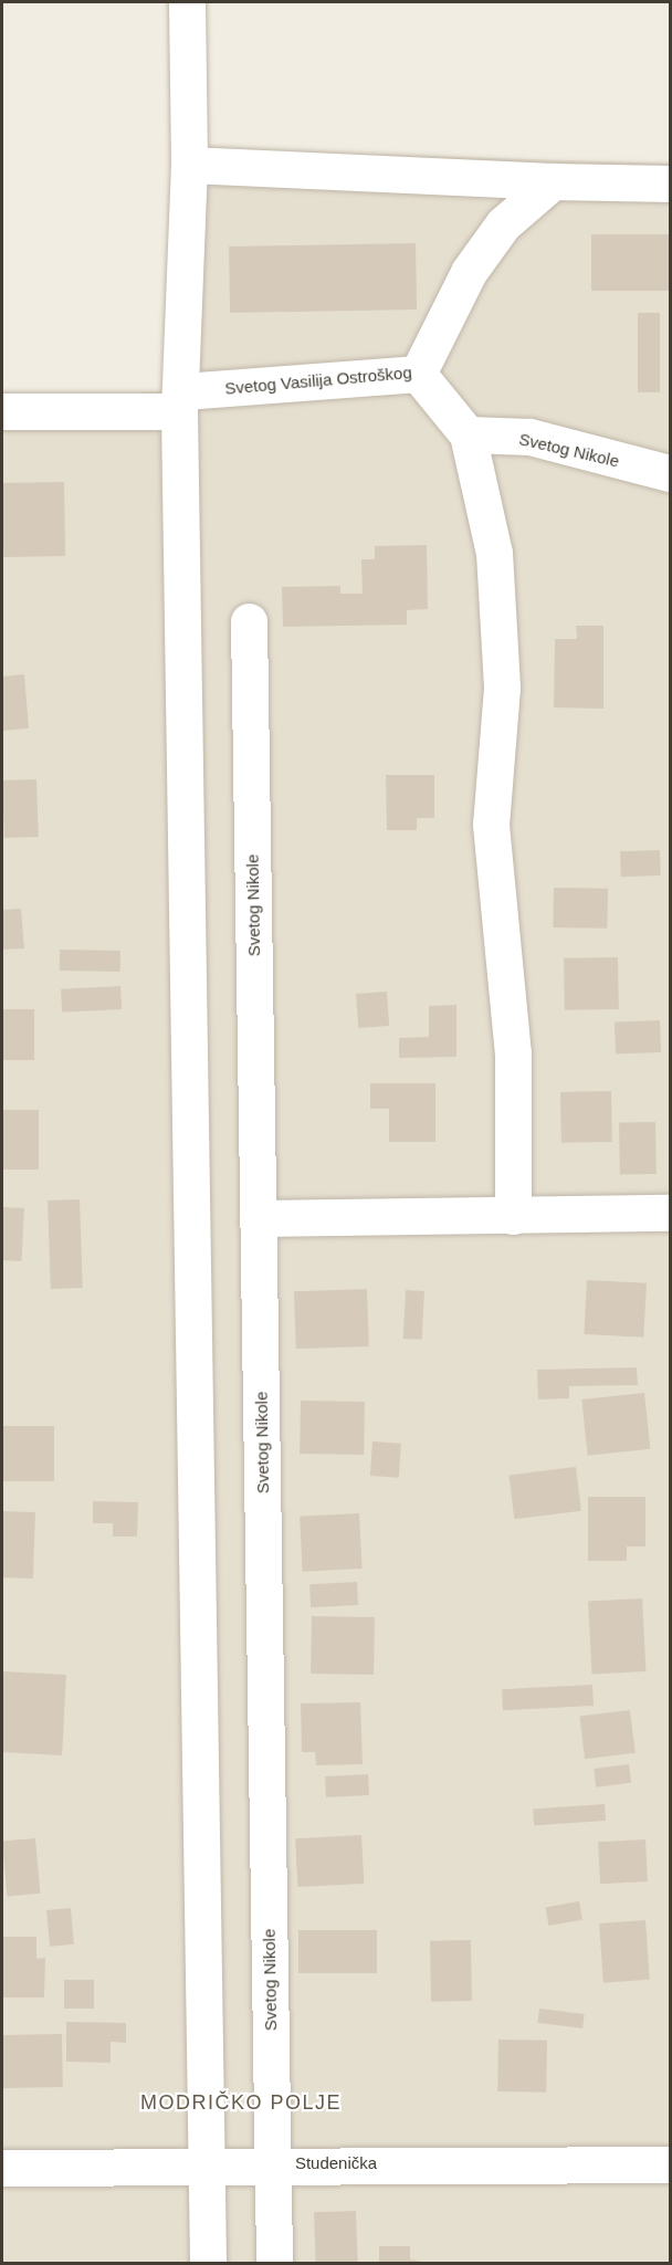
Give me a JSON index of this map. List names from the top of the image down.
{
  "streets": {
    "street": ["Svetog Vasilija Ostroškog", "Svetog Nikole", "Studenička"]
  },
  "crossings": [
    ["Svetog Nikole", "Studenička"]
  ],
  "districts": ["MODRIČKO POLJE"]
}
